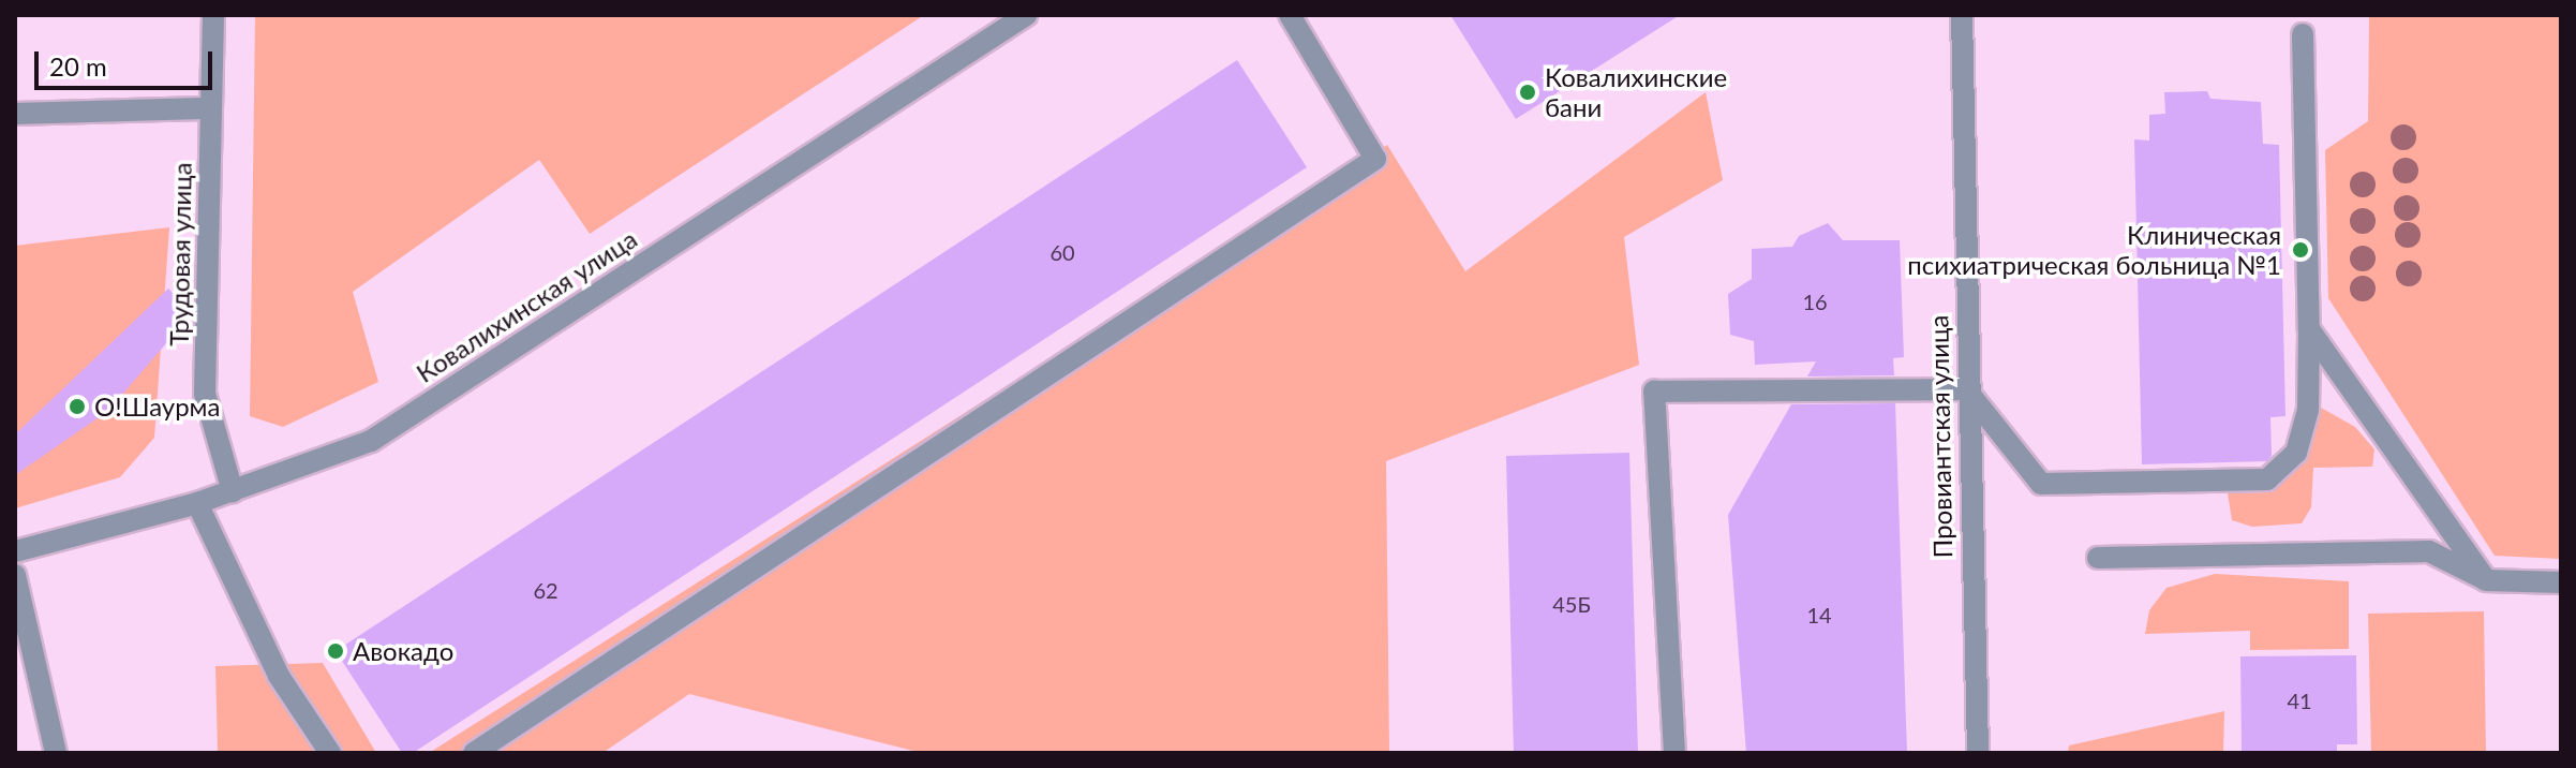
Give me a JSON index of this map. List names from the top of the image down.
{
  "streets": {
    "street": ["Трудовая улица", "Ковалихинская улица", "Провиантская улица"]
  },
  "crossings": [
    ["Трудовая улица", "Ковалихинская улица"]
  ],
  "places": [
    "Ковалихинские бани",
    "Клиническая психиатрическая больница №1",
    "О!Шаурма",
    "Авокадо"
  ],
  "house_numbers": [
    "60",
    "16",
    "62",
    "45Б",
    "14",
    "41"
  ],
  "scale_bar": "20 m"
}
